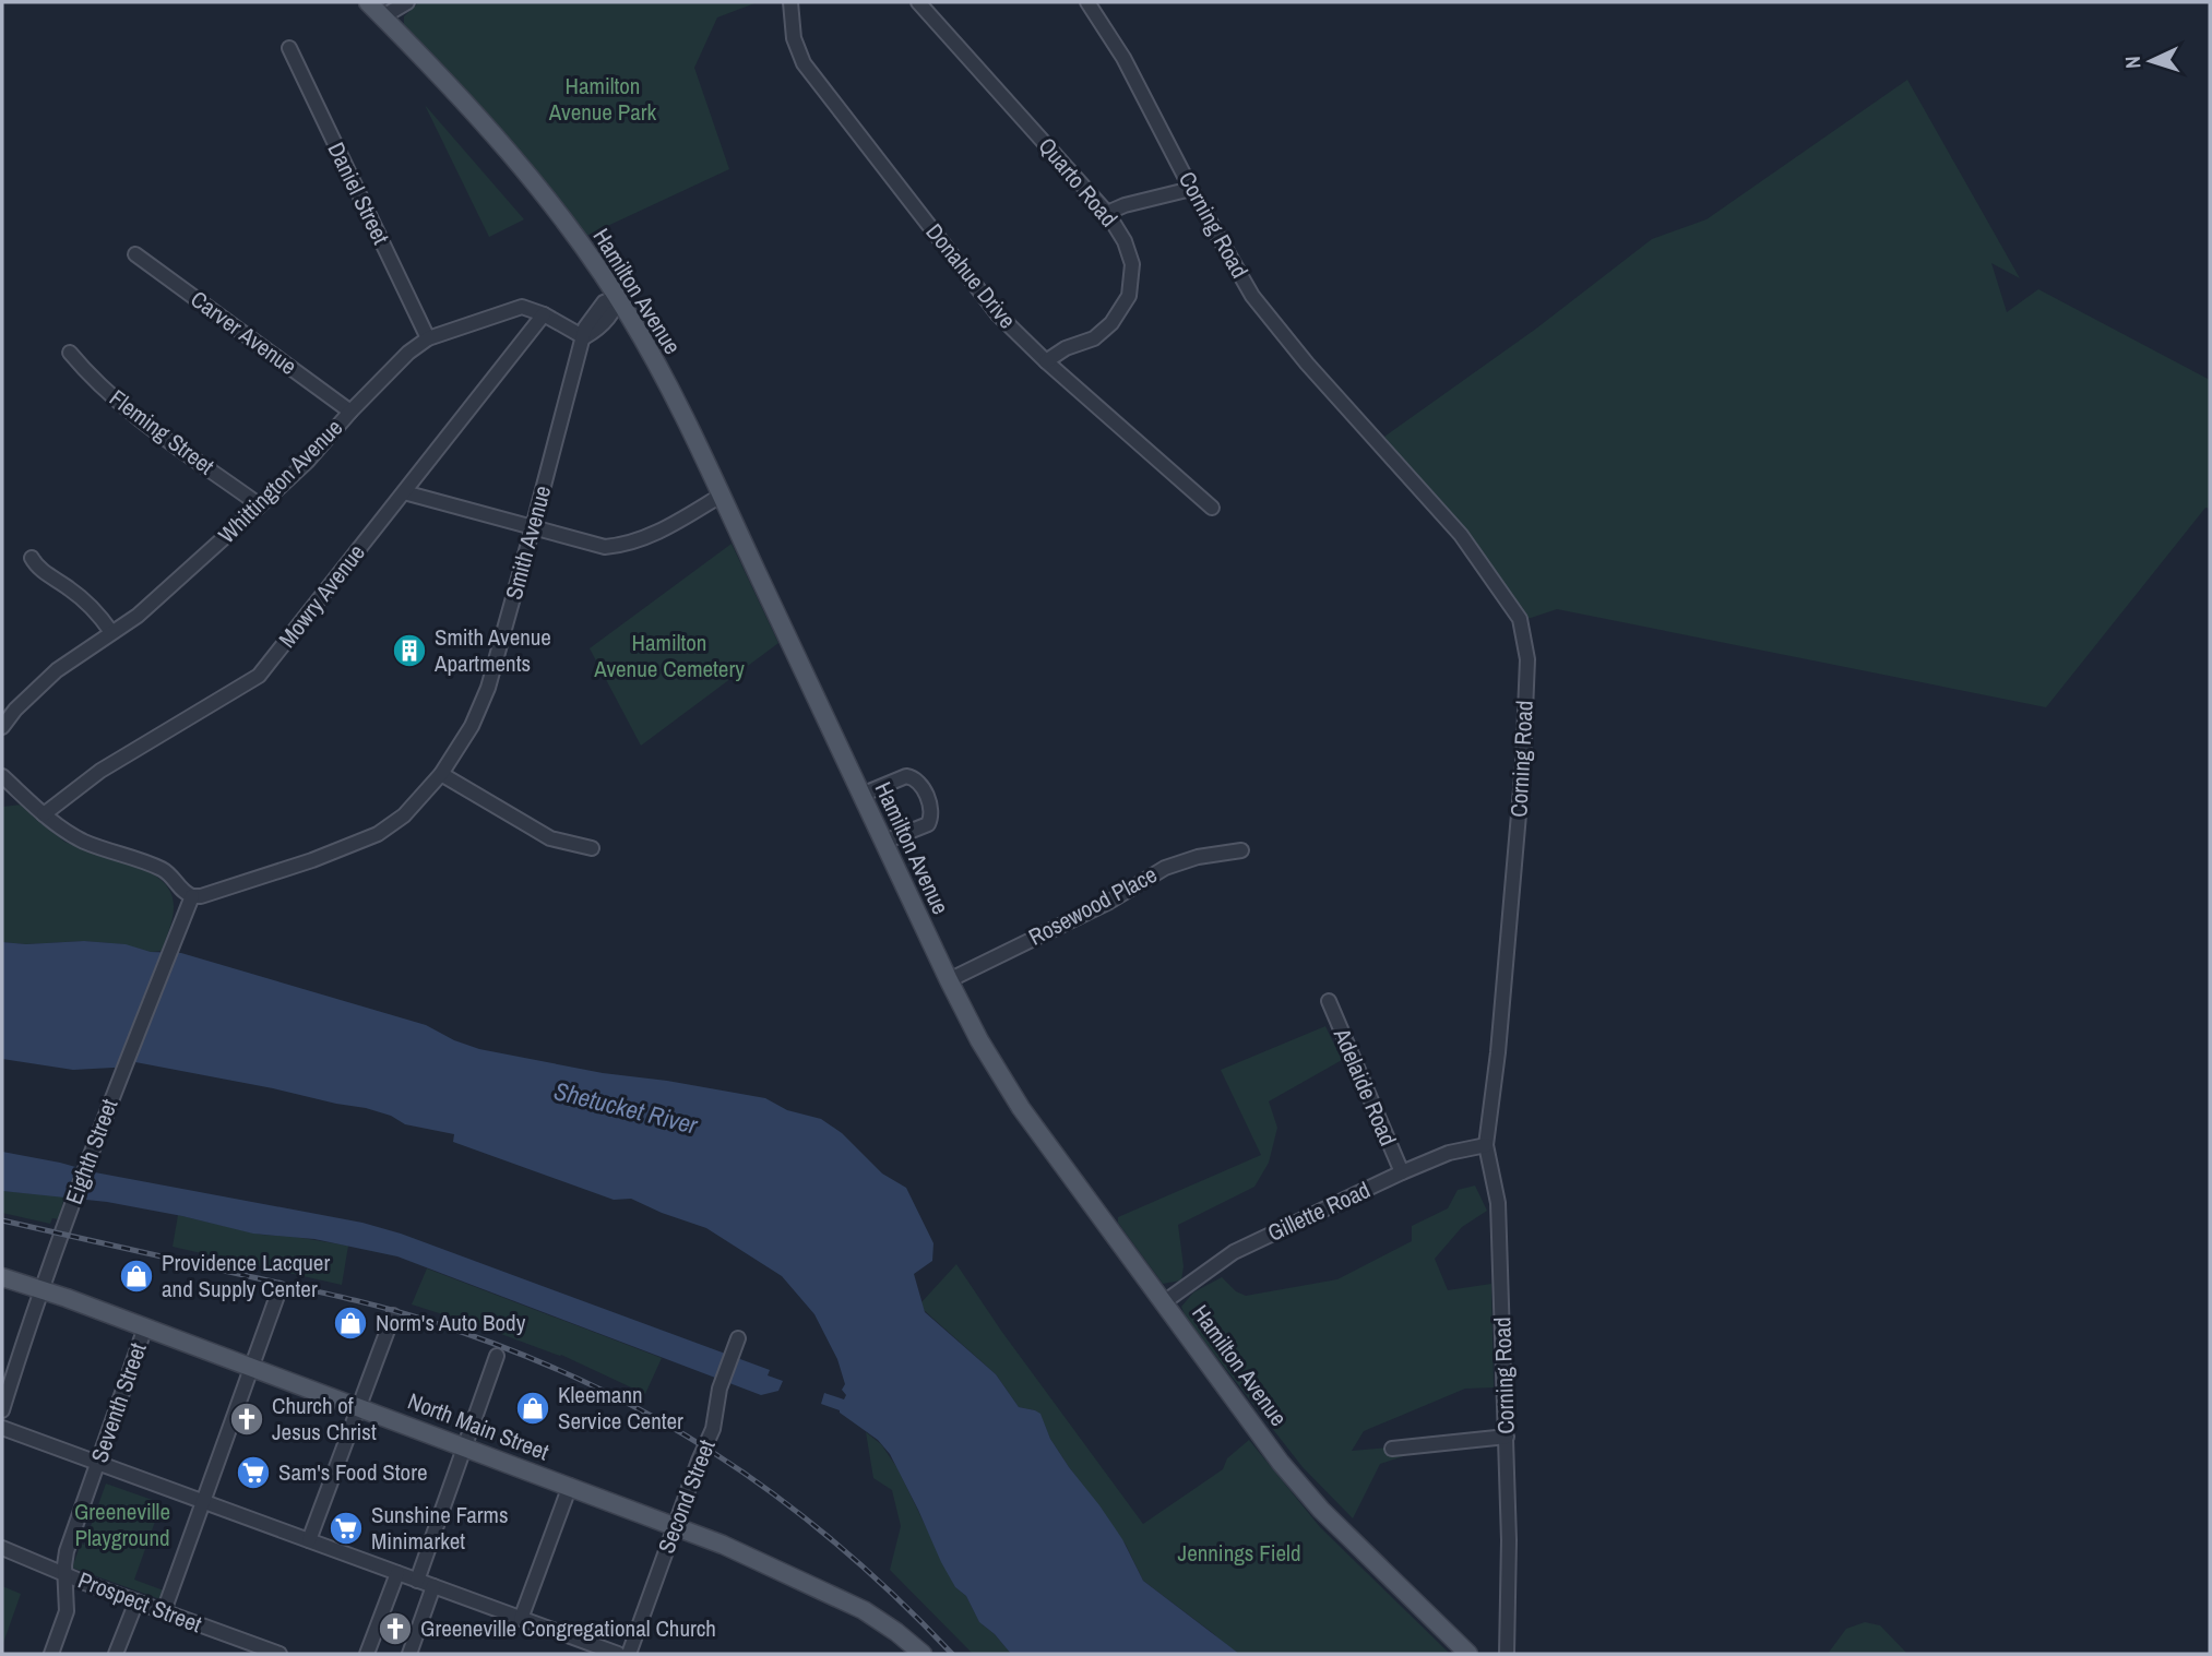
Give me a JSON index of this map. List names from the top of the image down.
{
  "streets": {
    "main road": ["Hamilton Avenue", "North Main Street"],
    "street": [
      "Quarto Road",
      "Daniel Street",
      "Corning Road",
      "Donahue Drive",
      "Carver Avenue",
      "Fleming Street",
      "Whittington Avenue",
      "Smith Avenue",
      "Mowry Avenue",
      "Rosewood Place",
      "Adelaide Road",
      "Eighth Street",
      "Gillette Road",
      "Seventh Street",
      "Second Street",
      "Prospect Street"
    ]
  },
  "crossings": [
    ["Quarto Road", "Donahue Drive"],
    ["Daniel Street", "Whittington Avenue"],
    ["Corning Road", "Gillette Road"],
    ["Hamilton Avenue", "Smith Avenue"],
    ["Hamilton Avenue", "Rosewood Place"],
    ["Hamilton Avenue", "Gillette Road"],
    ["Carver Avenue", "Whittington Avenue"],
    ["Fleming Street", "Whittington Avenue"],
    ["Whittington Avenue", "Smith Avenue"],
    ["Whittington Avenue", "Mowry Avenue"],
    ["Smith Avenue", "Eighth Street"],
    ["Adelaide Road", "Gillette Road"],
    ["Eighth Street", "North Main Street"],
    ["Seventh Street", "North Main Street"],
    ["Seventh Street", "Prospect Street"],
    ["North Main Street", "Second Street"]
  ],
  "water": ["Shetucket River"],
  "parks": [
    "Hamilton Avenue Park",
    "Hamilton Avenue Cemetery",
    "Greeneville Playground",
    "Jennings Field"
  ],
  "places": {
    "building": ["Smith Avenue Apartments"],
    "shop": ["Providence Lacquer and Supply Center", "Norm's Auto Body", "Kleemann Service Center"],
    "church": ["Church of Jesus Christ", "Greeneville Congregational Church"],
    "supermarket": ["Sam's Food Store", "Sunshine Farms Minimarket"]
  },
  "north": "left"
}
